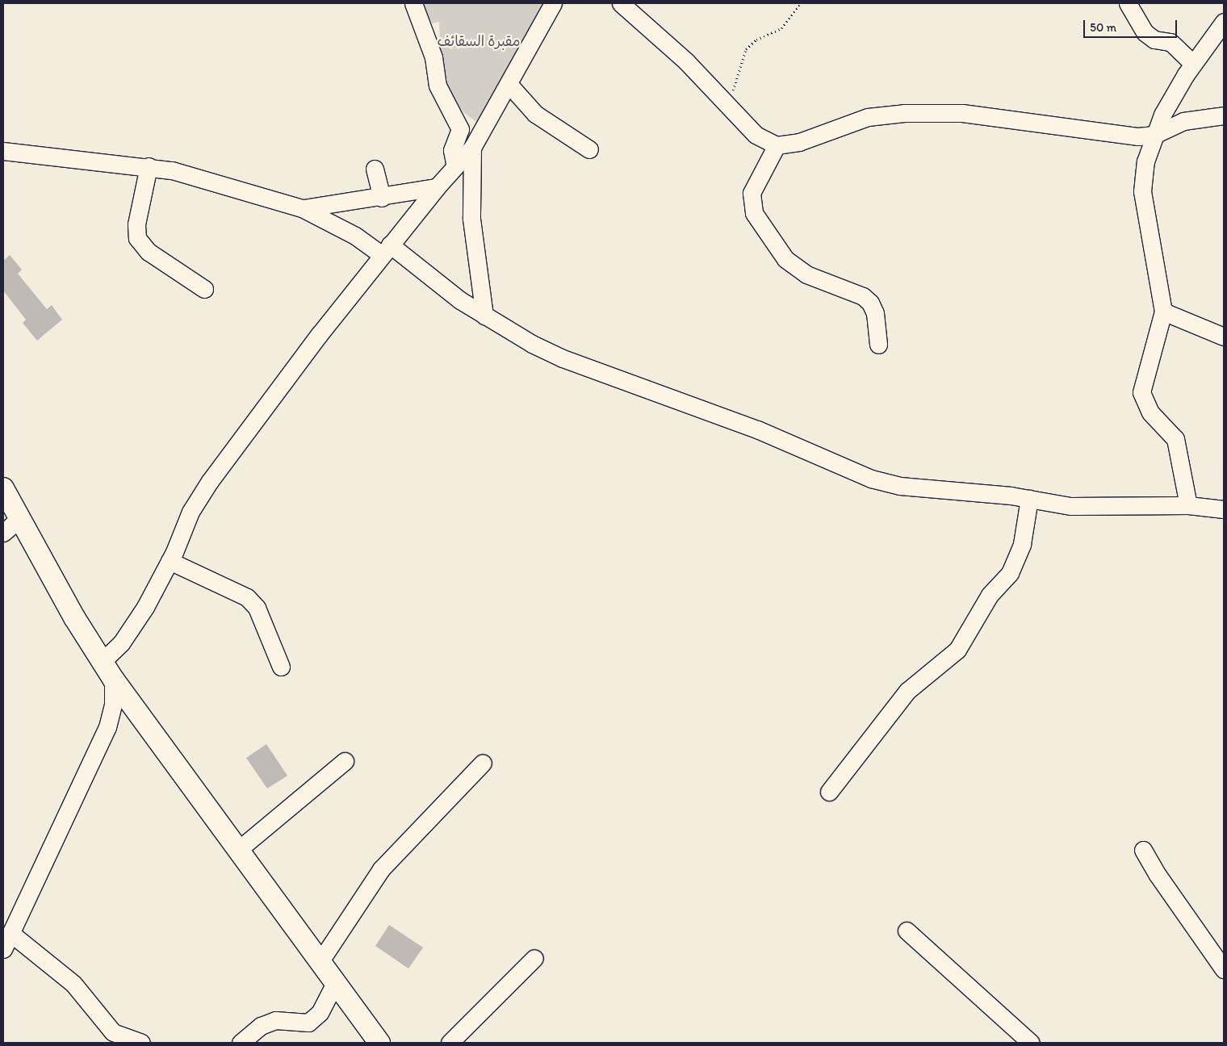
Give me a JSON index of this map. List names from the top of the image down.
{
  "parks": ["مقبرة السقائف"],
  "scale_bar": "50 m"
}
